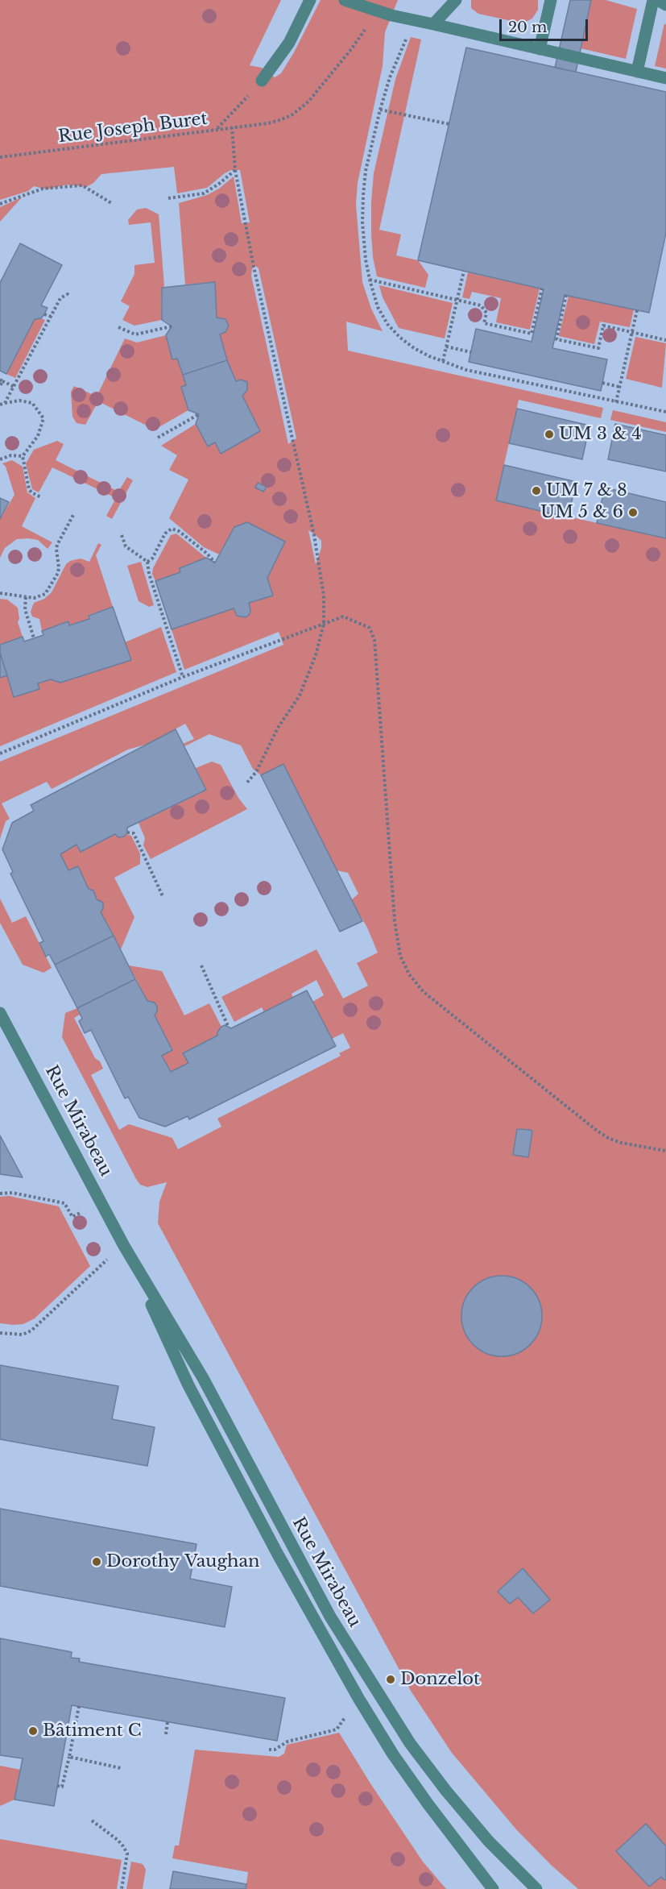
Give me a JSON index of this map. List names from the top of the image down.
{
  "streets": {
    "street": ["Rue Mirabeau"],
    "path": ["Rue Joseph Buret"]
  },
  "places": [
    "UM 3 & 4",
    "UM 7 & 8",
    "UM 5 & 6",
    "Dorothy Vaughan",
    "Donzelot",
    "Bâtiment C"
  ],
  "scale_bar": "20 m"
}
